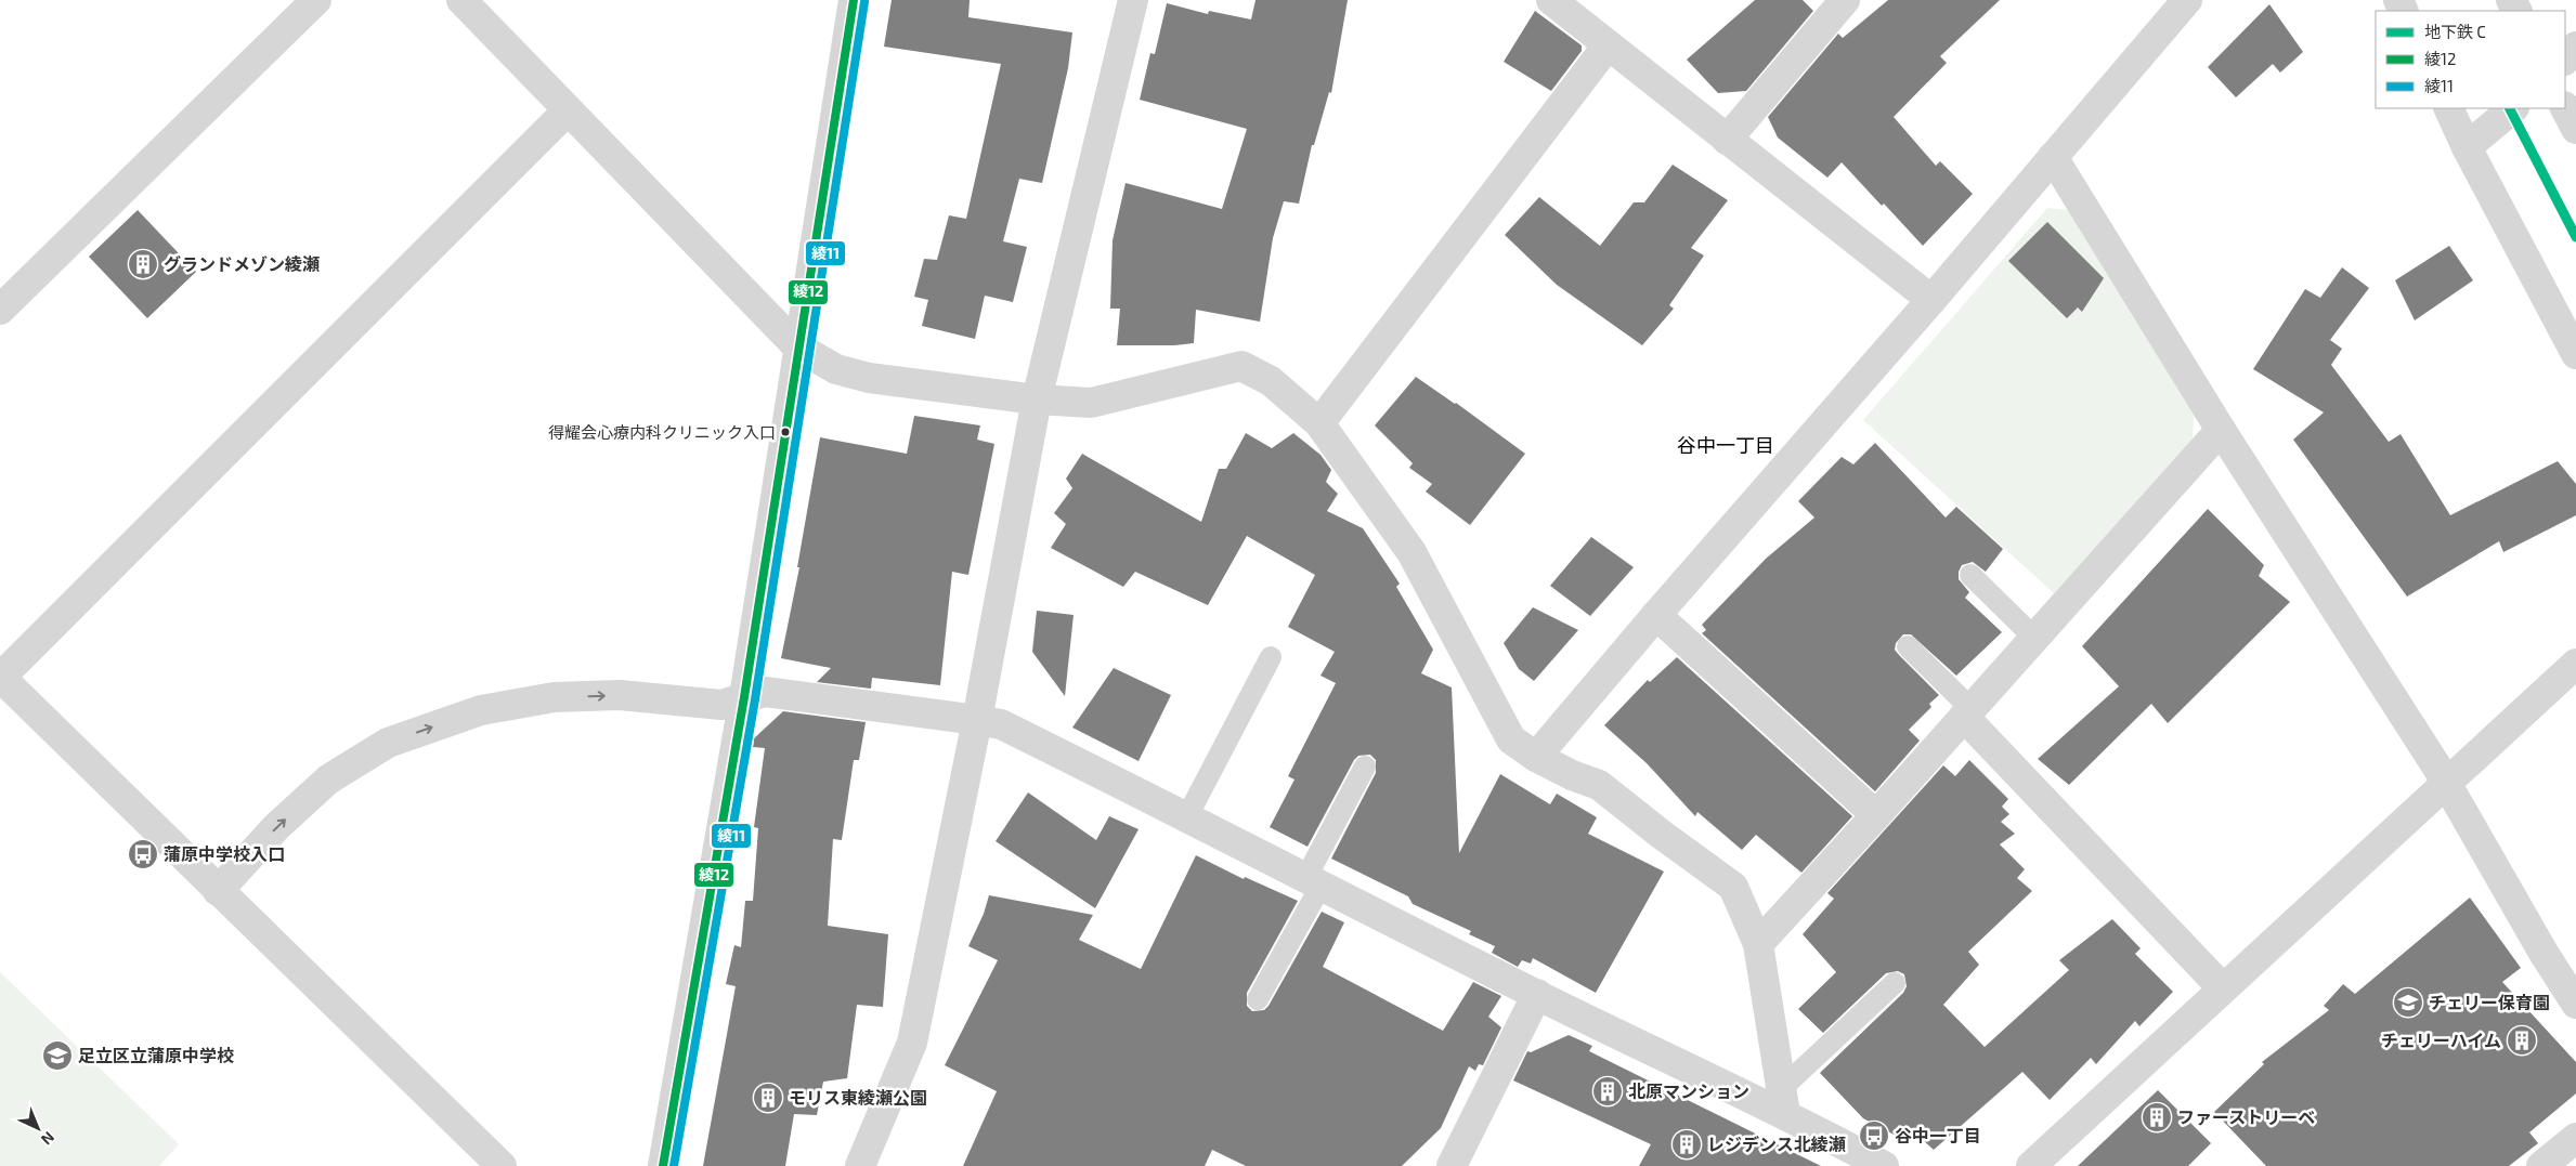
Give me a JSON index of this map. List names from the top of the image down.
{
  "districts": ["谷中一丁目"],
  "places": {
    "building": [
      "グランドメゾン綾瀬",
      "チェリーハイム",
      "北原マンション",
      "モリス東綾瀬公園",
      "ファーストリーベ",
      "レジデンス北綾瀬"
    ],
    "other": ["得耀会心療内科クリニック入口"],
    "bus stop": ["蒲原中学校入口", "谷中一丁目"],
    "school or university": ["チェリー保育園", "足立区立蒲原中学校"]
  },
  "lines": ["transit line 綾12", "transit line 綾11", "metro line C"],
  "legend": ["地下鉄 C", "綾12", "綾11"],
  "north": "bottom right"
}
